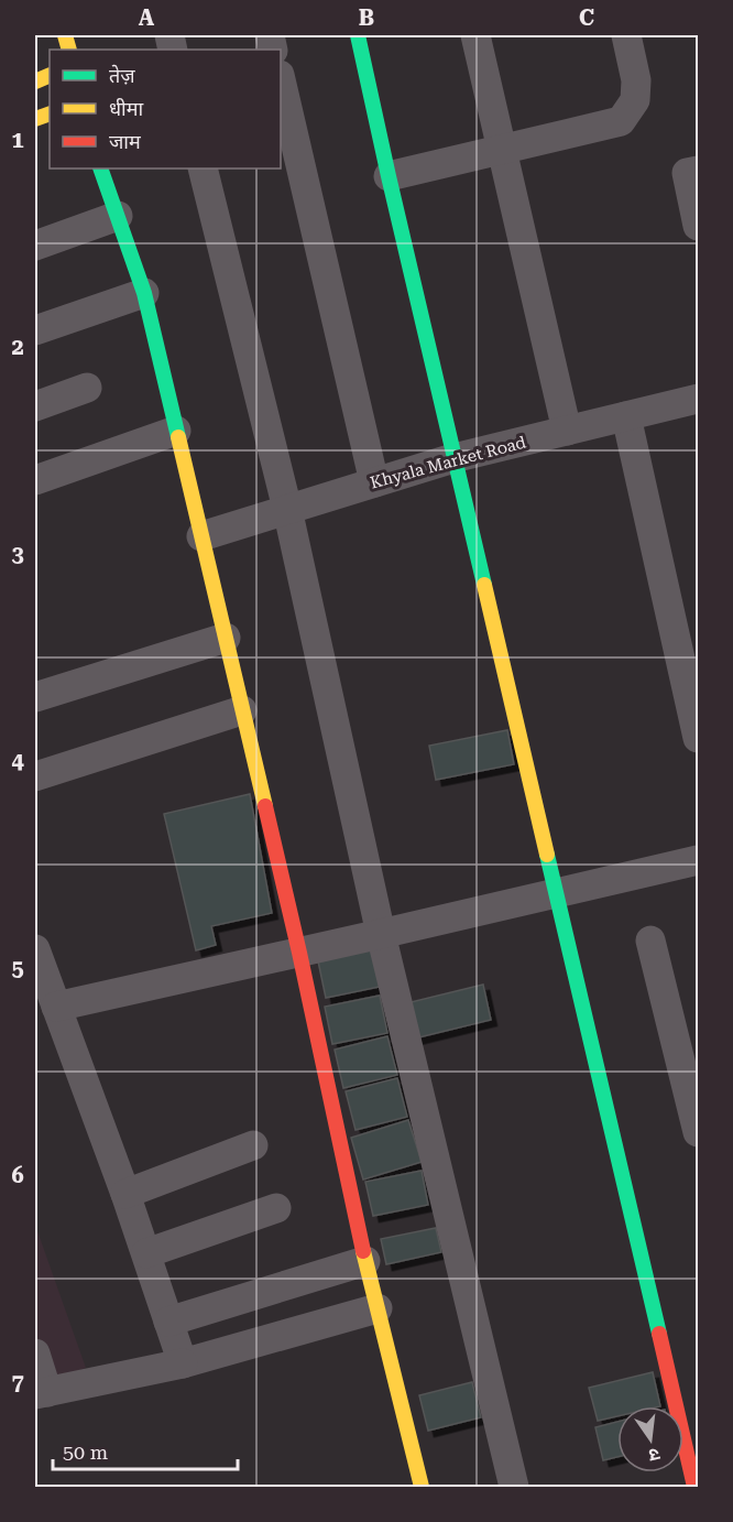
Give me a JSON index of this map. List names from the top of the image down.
{
  "streets": {
    "street": ["Khyala Market Road"]
  },
  "legend": ["तेज़", "धीमा", "जाम"],
  "scale_bar": "50 m",
  "north": "bottom",
  "grid": {
    "columns": ["A", "B", "C"],
    "rows": [
      "1",
      "2",
      "3",
      "4",
      "5",
      "6",
      "7"
    ]
  }
}
